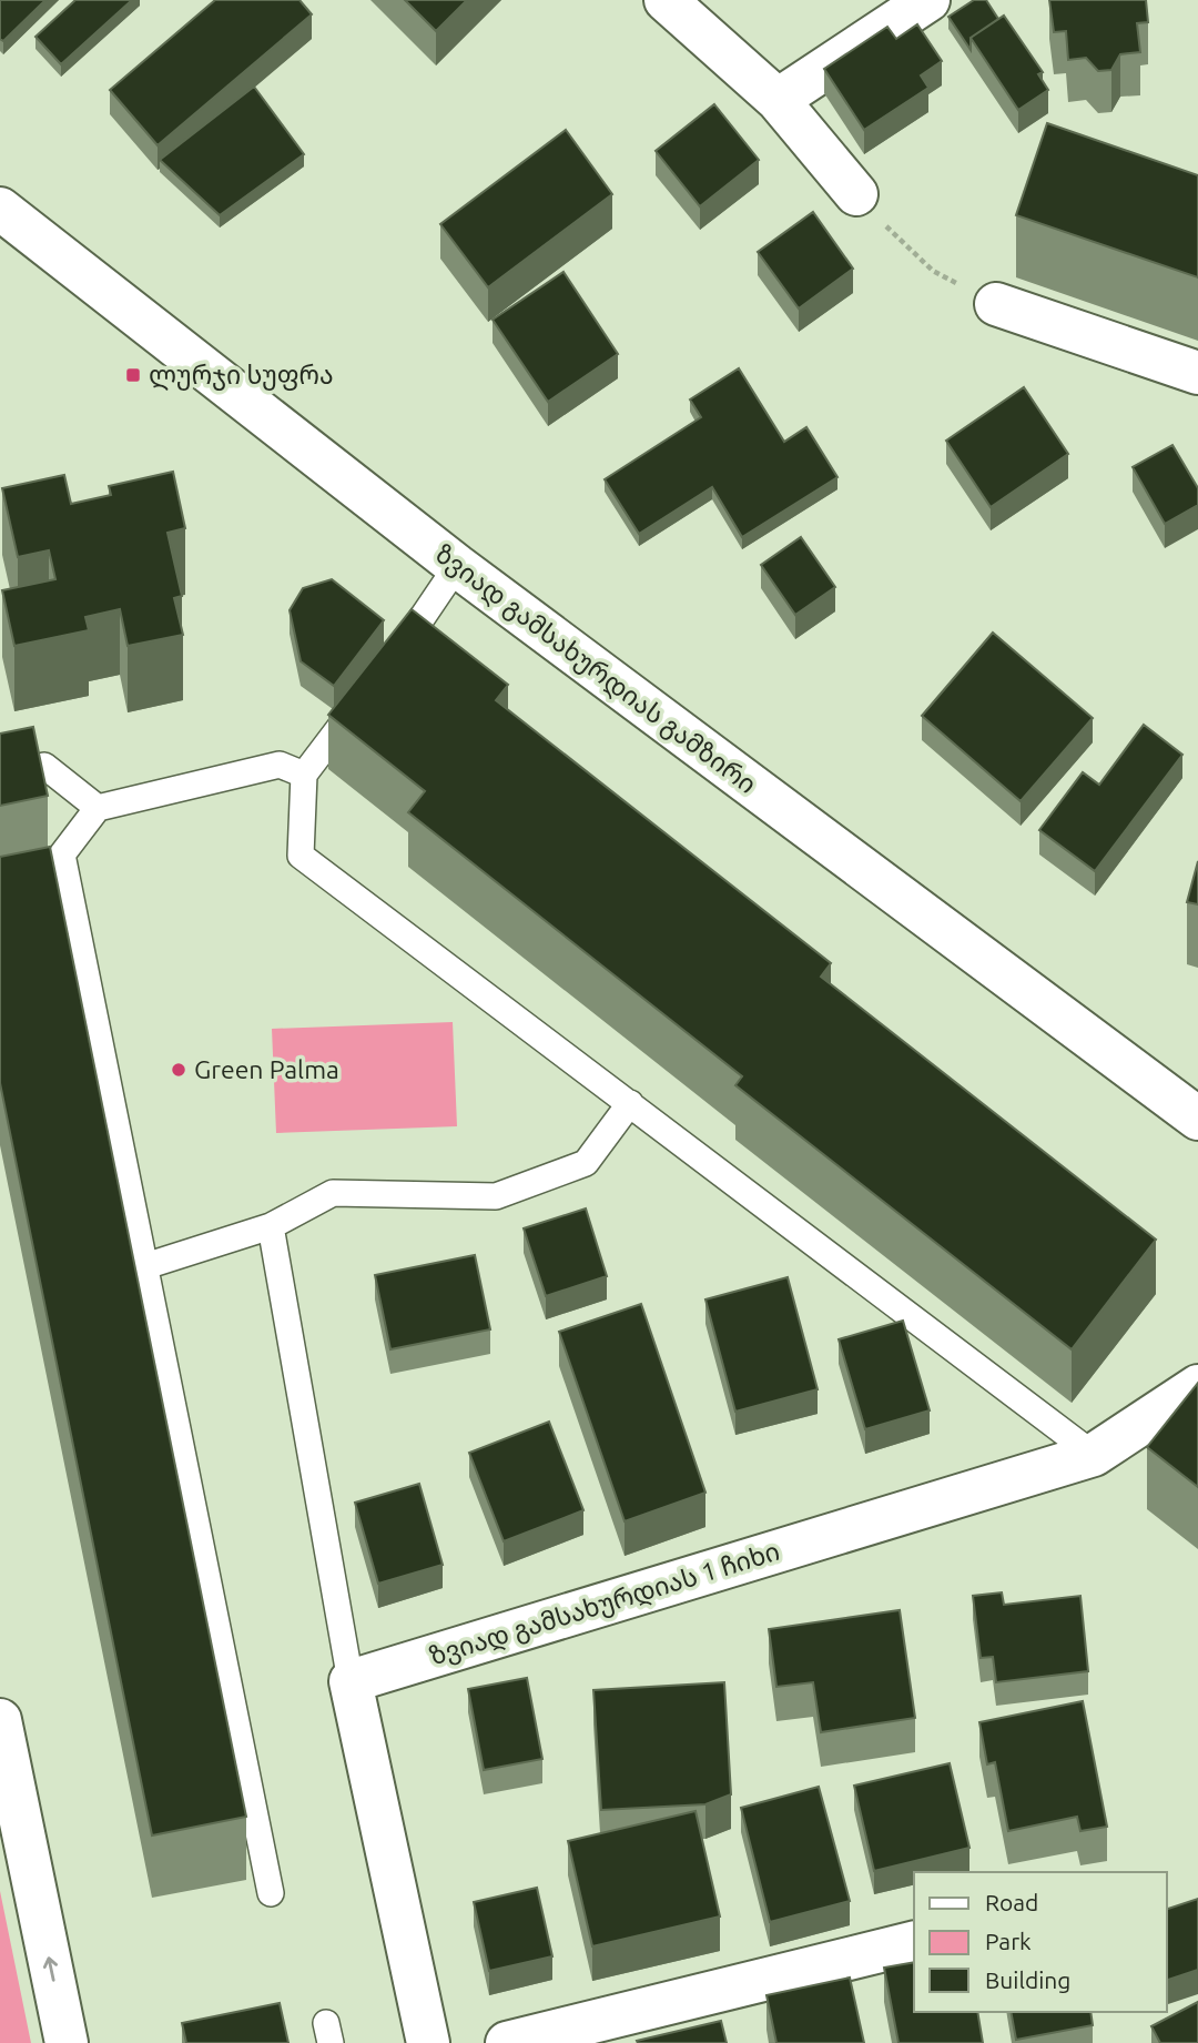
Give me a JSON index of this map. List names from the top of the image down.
{
  "streets": {
    "street": ["ზვიად გამსახურდიას გამზირი", "ზვიად გამსახურდიას 1 ჩიხი"]
  },
  "places": {
    "transit": ["ლურჯი სუფრა"],
    "other": ["Green Palma"]
  },
  "legend": ["Road", "Park", "Building"]
}
